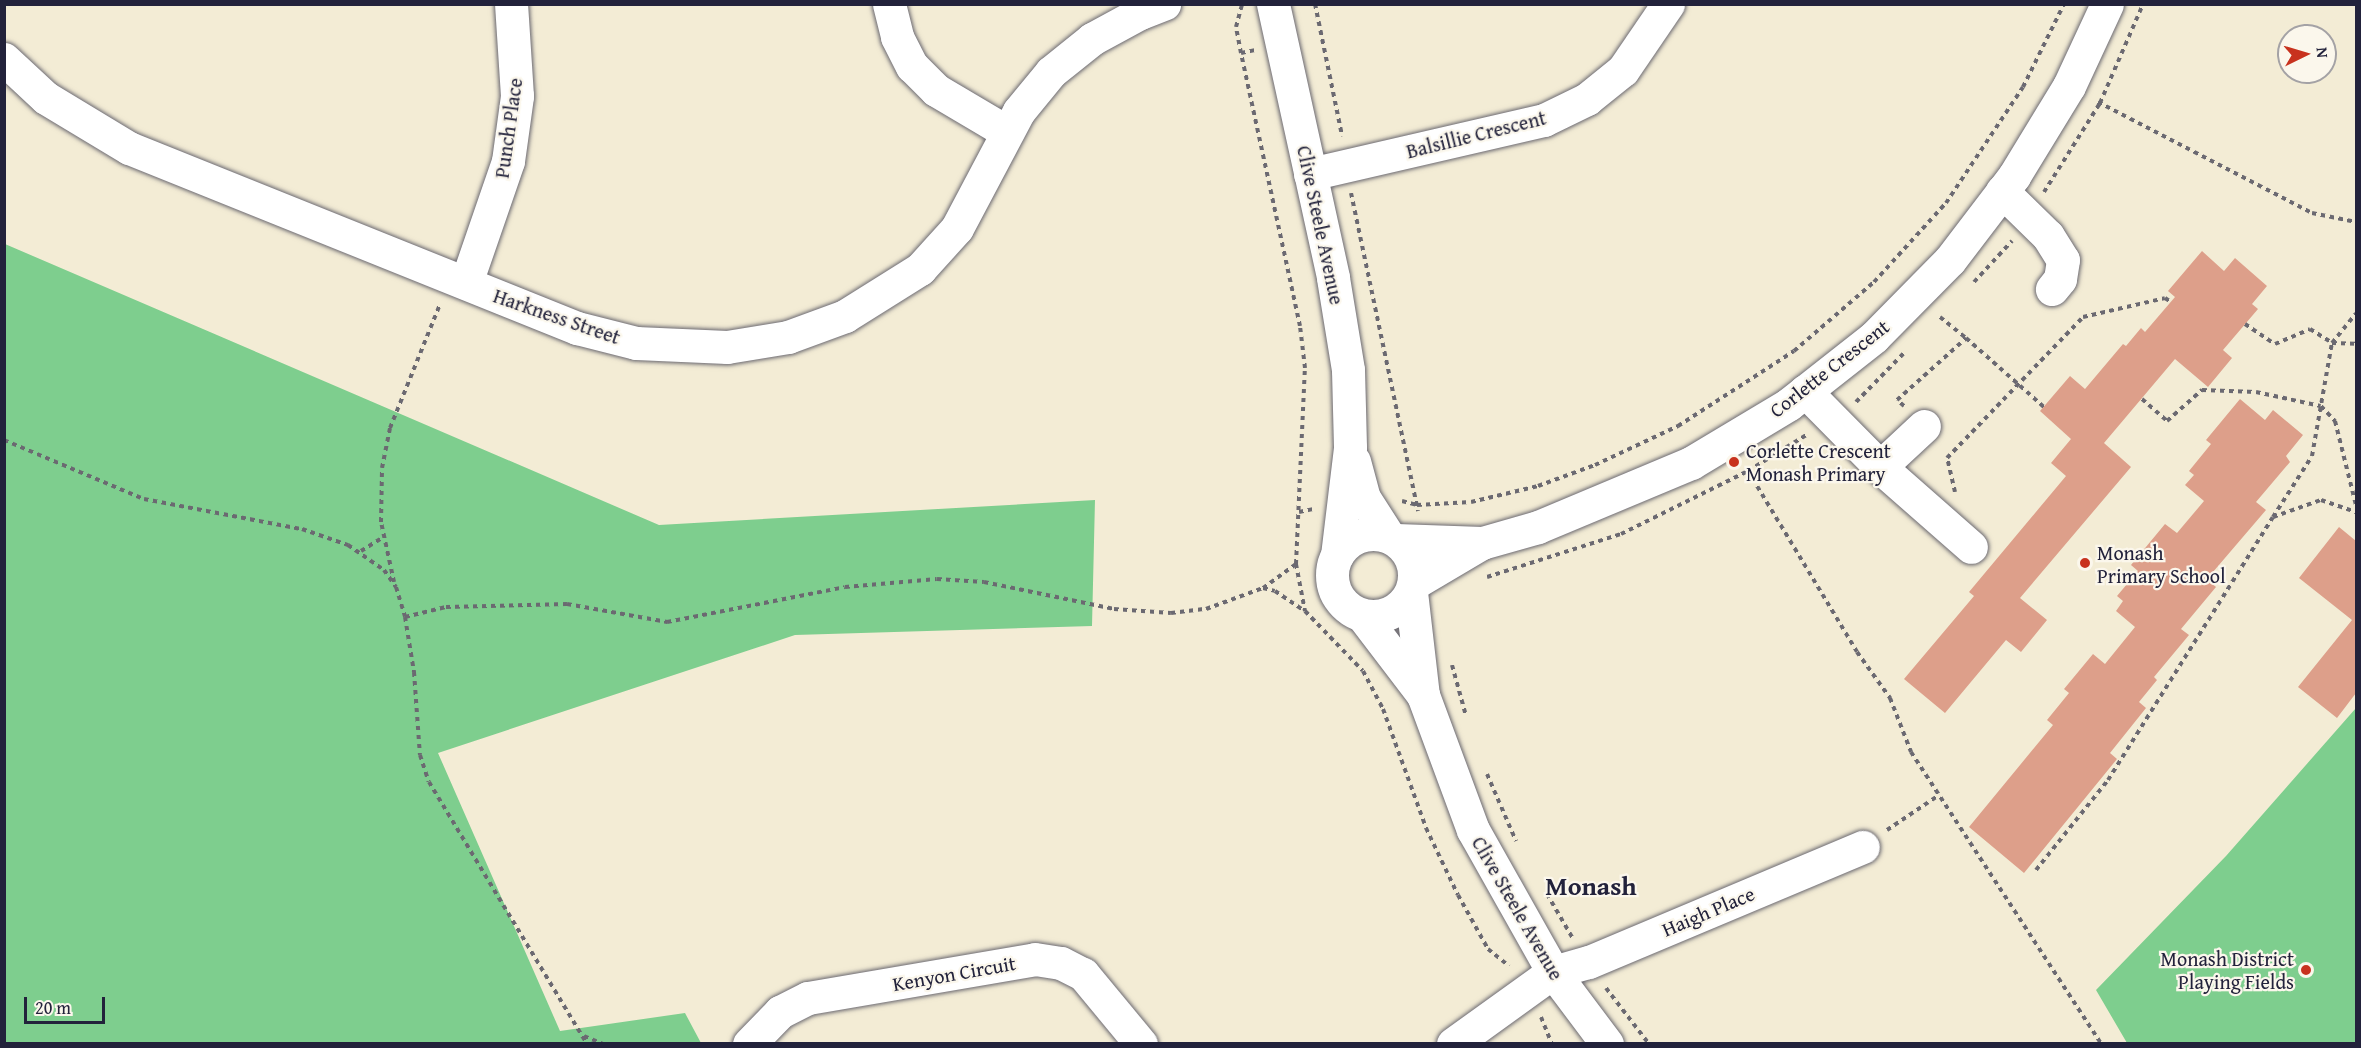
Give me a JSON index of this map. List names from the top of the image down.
{
  "streets": {
    "street": [
      "Punch Place",
      "Balsillie Crescent",
      "Clive Steele Avenue",
      "Harkness Street",
      "Corlette Crescent",
      "Haigh Place",
      "Kenyon Circuit"
    ]
  },
  "crossings": [
    ["Punch Place", "Harkness Street"],
    ["Balsillie Crescent", "Clive Steele Avenue"],
    ["Clive Steele Avenue", "Corlette Crescent"],
    ["Clive Steele Avenue", "Haigh Place"]
  ],
  "districts": ["Monash"],
  "places": ["Corlette Crescent Monash Primary", "Monash Primary School", "Monash District Playing Fields"],
  "scale_bar": "20 m",
  "north": "right"
}
